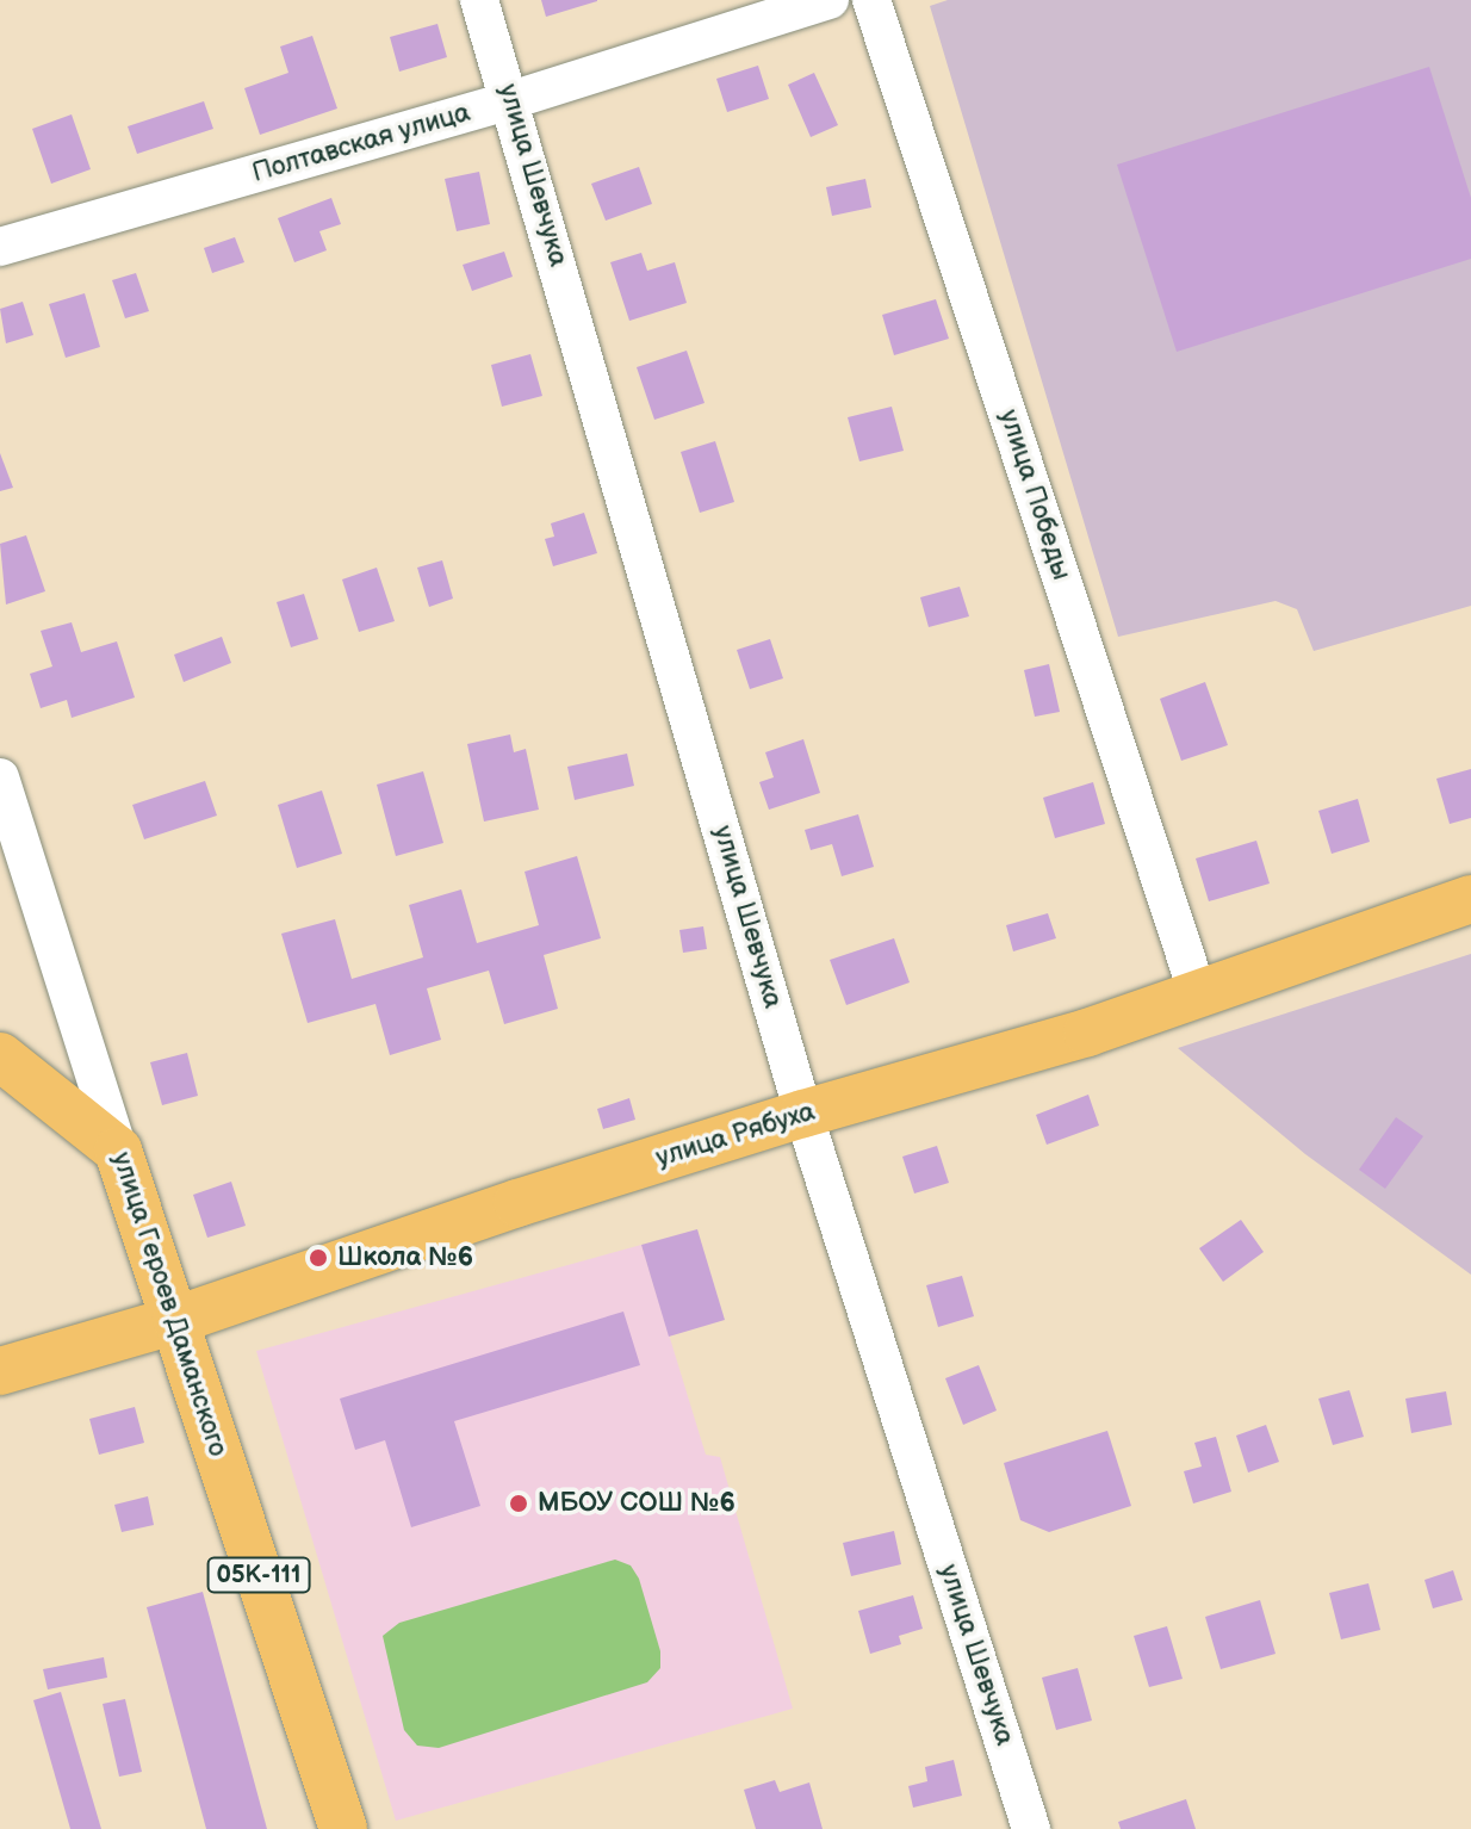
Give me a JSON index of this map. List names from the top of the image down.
{
  "streets": {
    "main road": ["улица Рябуха", "улица Героев Даманского", "05К-111"],
    "street": ["Полтавская улица", "улица Шевчука", "улица Победы"]
  },
  "crossings": [
    ["Полтавская улица", "улица Шевчука"],
    ["улица Шевчука", "улица Рябуха"],
    ["улица Победы", "улица Рябуха"],
    ["улица Рябуха", "улица Героев Даманского"]
  ],
  "places": ["Школа №6", "МБОУ СОШ №6"]
}
